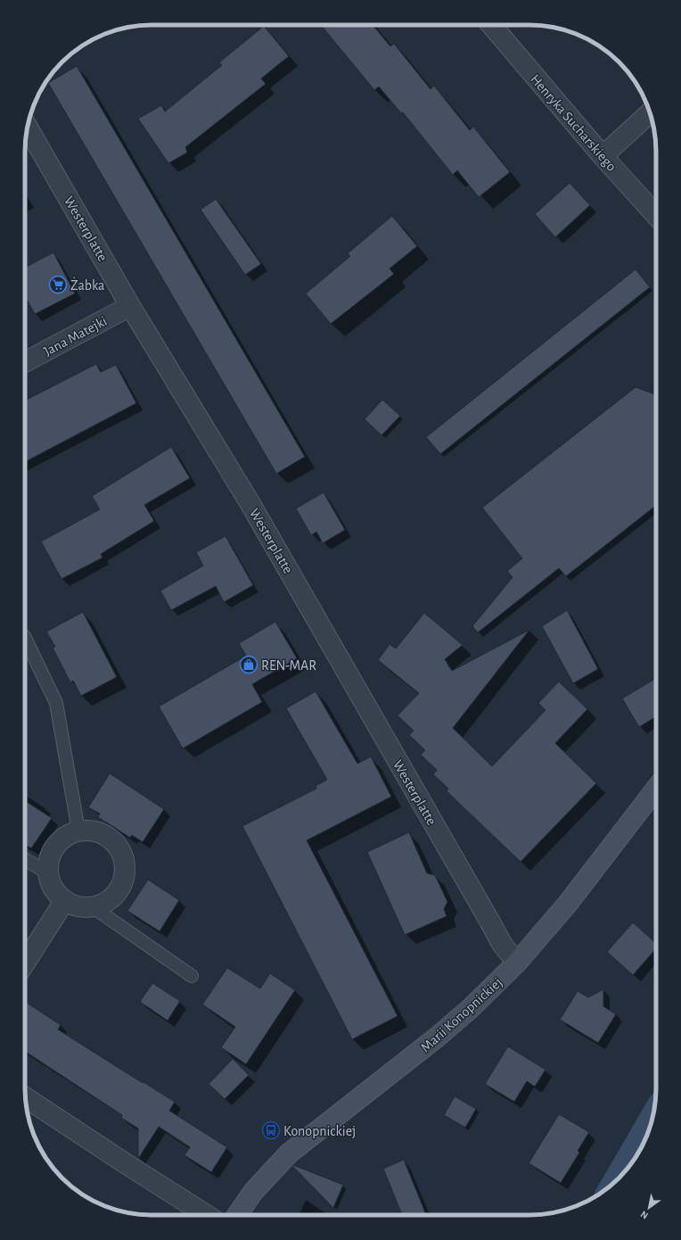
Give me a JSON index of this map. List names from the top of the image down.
{
  "streets": {
    "street": [
      "Henryka Sucharskiego",
      "Westerplatte",
      "Jana Matejki",
      "Marii Konopnickiej"
    ]
  },
  "crossings": [
    ["Westerplatte", "Jana Matejki"],
    ["Westerplatte", "Marii Konopnickiej"]
  ],
  "places": {
    "supermarket": ["Żabka"],
    "shop": ["REN-MAR"],
    "bus stop": ["Konopnickiej"]
  },
  "north": "bottom left"
}
